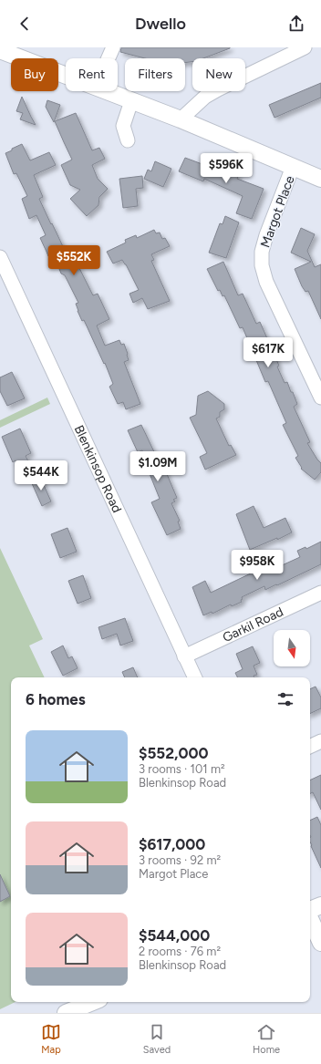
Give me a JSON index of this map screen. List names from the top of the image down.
{
  "streets": {
    "street": ["Margot Place", "Blenkinsop Road", "Garkil Road"]
  },
  "crossings": [
    ["Blenkinsop Road", "Garkil Road"]
  ],
  "north": "bottom",
  "page": {
    "header": "Dwello",
    "chip": [
      "Buy",
      "Rent",
      "Filters",
      "New"
    ],
    "price": [
      "$596K",
      "$552K",
      "$617K",
      "$1.09M",
      "$544K",
      "$958K"
    ],
    "heading": "6 homes",
    "list": [
      {
        "name": "$552,000",
        "note": "3 rooms · 101 m² · Blenkinsop Road"
      },
      {
        "name": "$617,000",
        "note": "3 rooms · 92 m² · Margot Place"
      },
      {
        "name": "$544,000",
        "note": "2 rooms · 76 m² · Blenkinsop Road"
      }
    ],
    "tabs": ["Map", "Saved", "Home"]
  }
}
